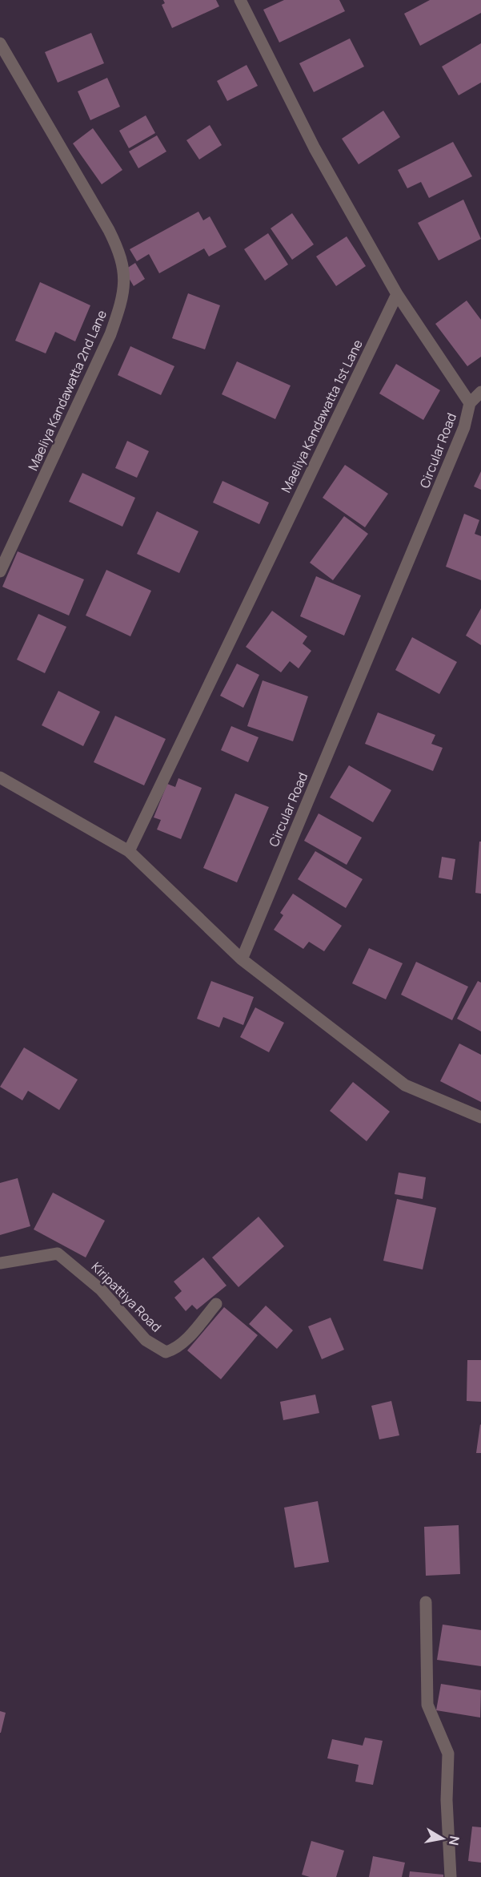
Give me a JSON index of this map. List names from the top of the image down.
{
  "streets": {
    "street": [
      "Maeliya Kandawatta 2nd Lane",
      "Maeliya Kandawatta 1st Lane",
      "Circular Road",
      "Kiripattiya Road"
    ]
  },
  "north": "right"
}
